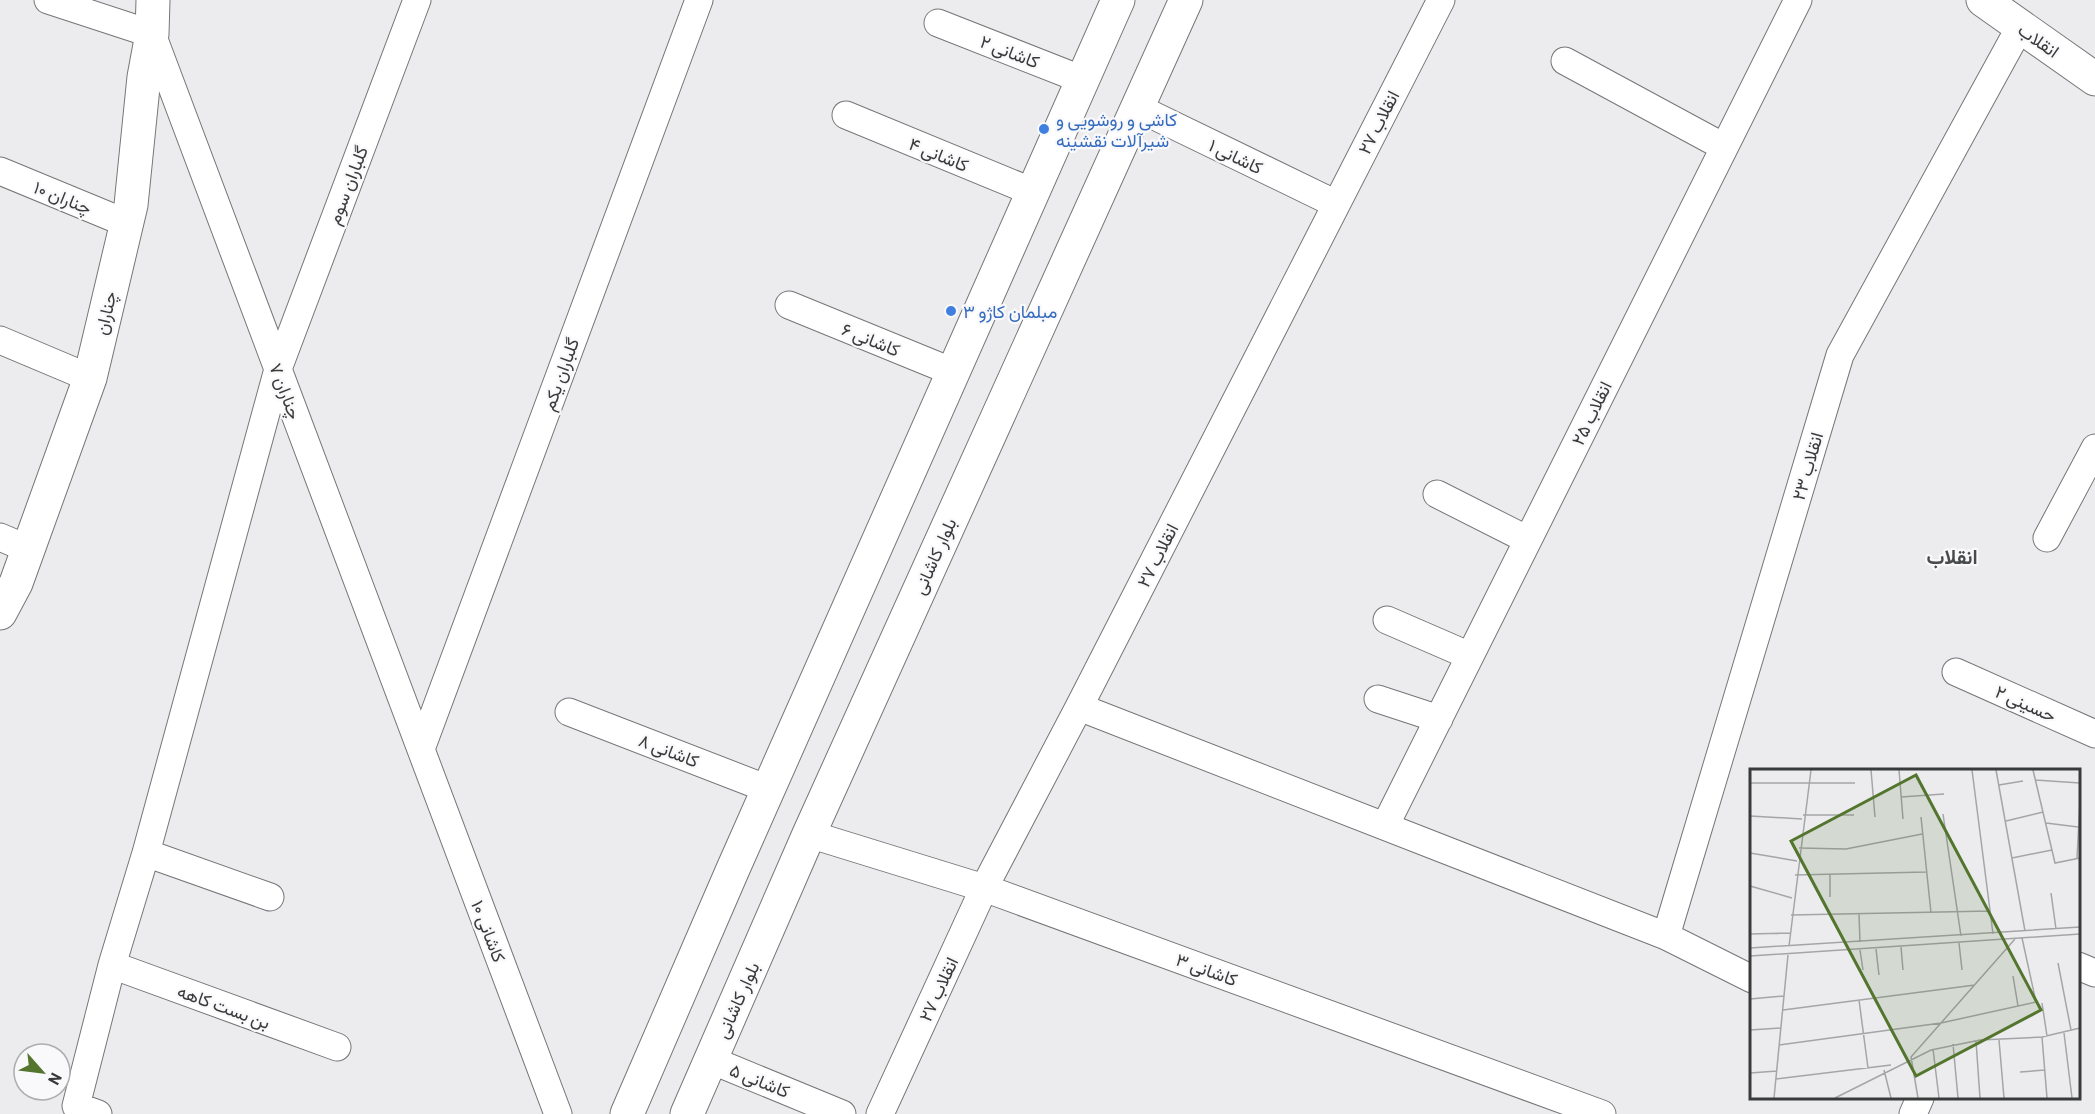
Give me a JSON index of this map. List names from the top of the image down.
{
  "streets": {
    "main road": ["انقلاب", "چناران", "بلوار کاشانی"],
    "street": [
      "۲ کاشانی",
      "انقلاب ۲۷",
      "۴ کاشانی",
      "۱ کاشانی",
      "گلباران سوم",
      "چناران ۱۰",
      "۶ کاشانی",
      "گلباران یکم",
      "چناران ۷",
      "انقلاب ۲۵",
      "انقلاب ۲۳",
      "حسینی ۲",
      "۸ کاشانی",
      "۱۰ کاشانی",
      "۳ کاشانی",
      "بن بست کاهه",
      "۵ کاشانی"
    ]
  },
  "crossings": [
    ["انقلاب", "انقلاب ۲۳"],
    ["انقلاب ۲۷", "۱ کاشانی"],
    ["انقلاب ۲۷", "۳ کاشانی"],
    ["۱ کاشانی", "بلوار کاشانی"],
    ["گلباران سوم", "چناران ۷"],
    ["گلباران سوم", "بن بست کاهه"],
    ["چناران ۱۰", "چناران"],
    ["چناران", "چناران ۷"],
    ["گلباران یکم", "چناران ۷"],
    ["گلباران یکم", "۱۰ کاشانی"],
    ["چناران ۷", "۱۰ کاشانی"],
    ["بلوار کاشانی", "۳ کاشانی"],
    ["بلوار کاشانی", "۵ کاشانی"]
  ],
  "districts": ["انقلاب"],
  "places": ["کاشی و روشویی و شیرآلات نقشینه", "مبلمان کاژو ۳"],
  "north": "bottom right"
}
